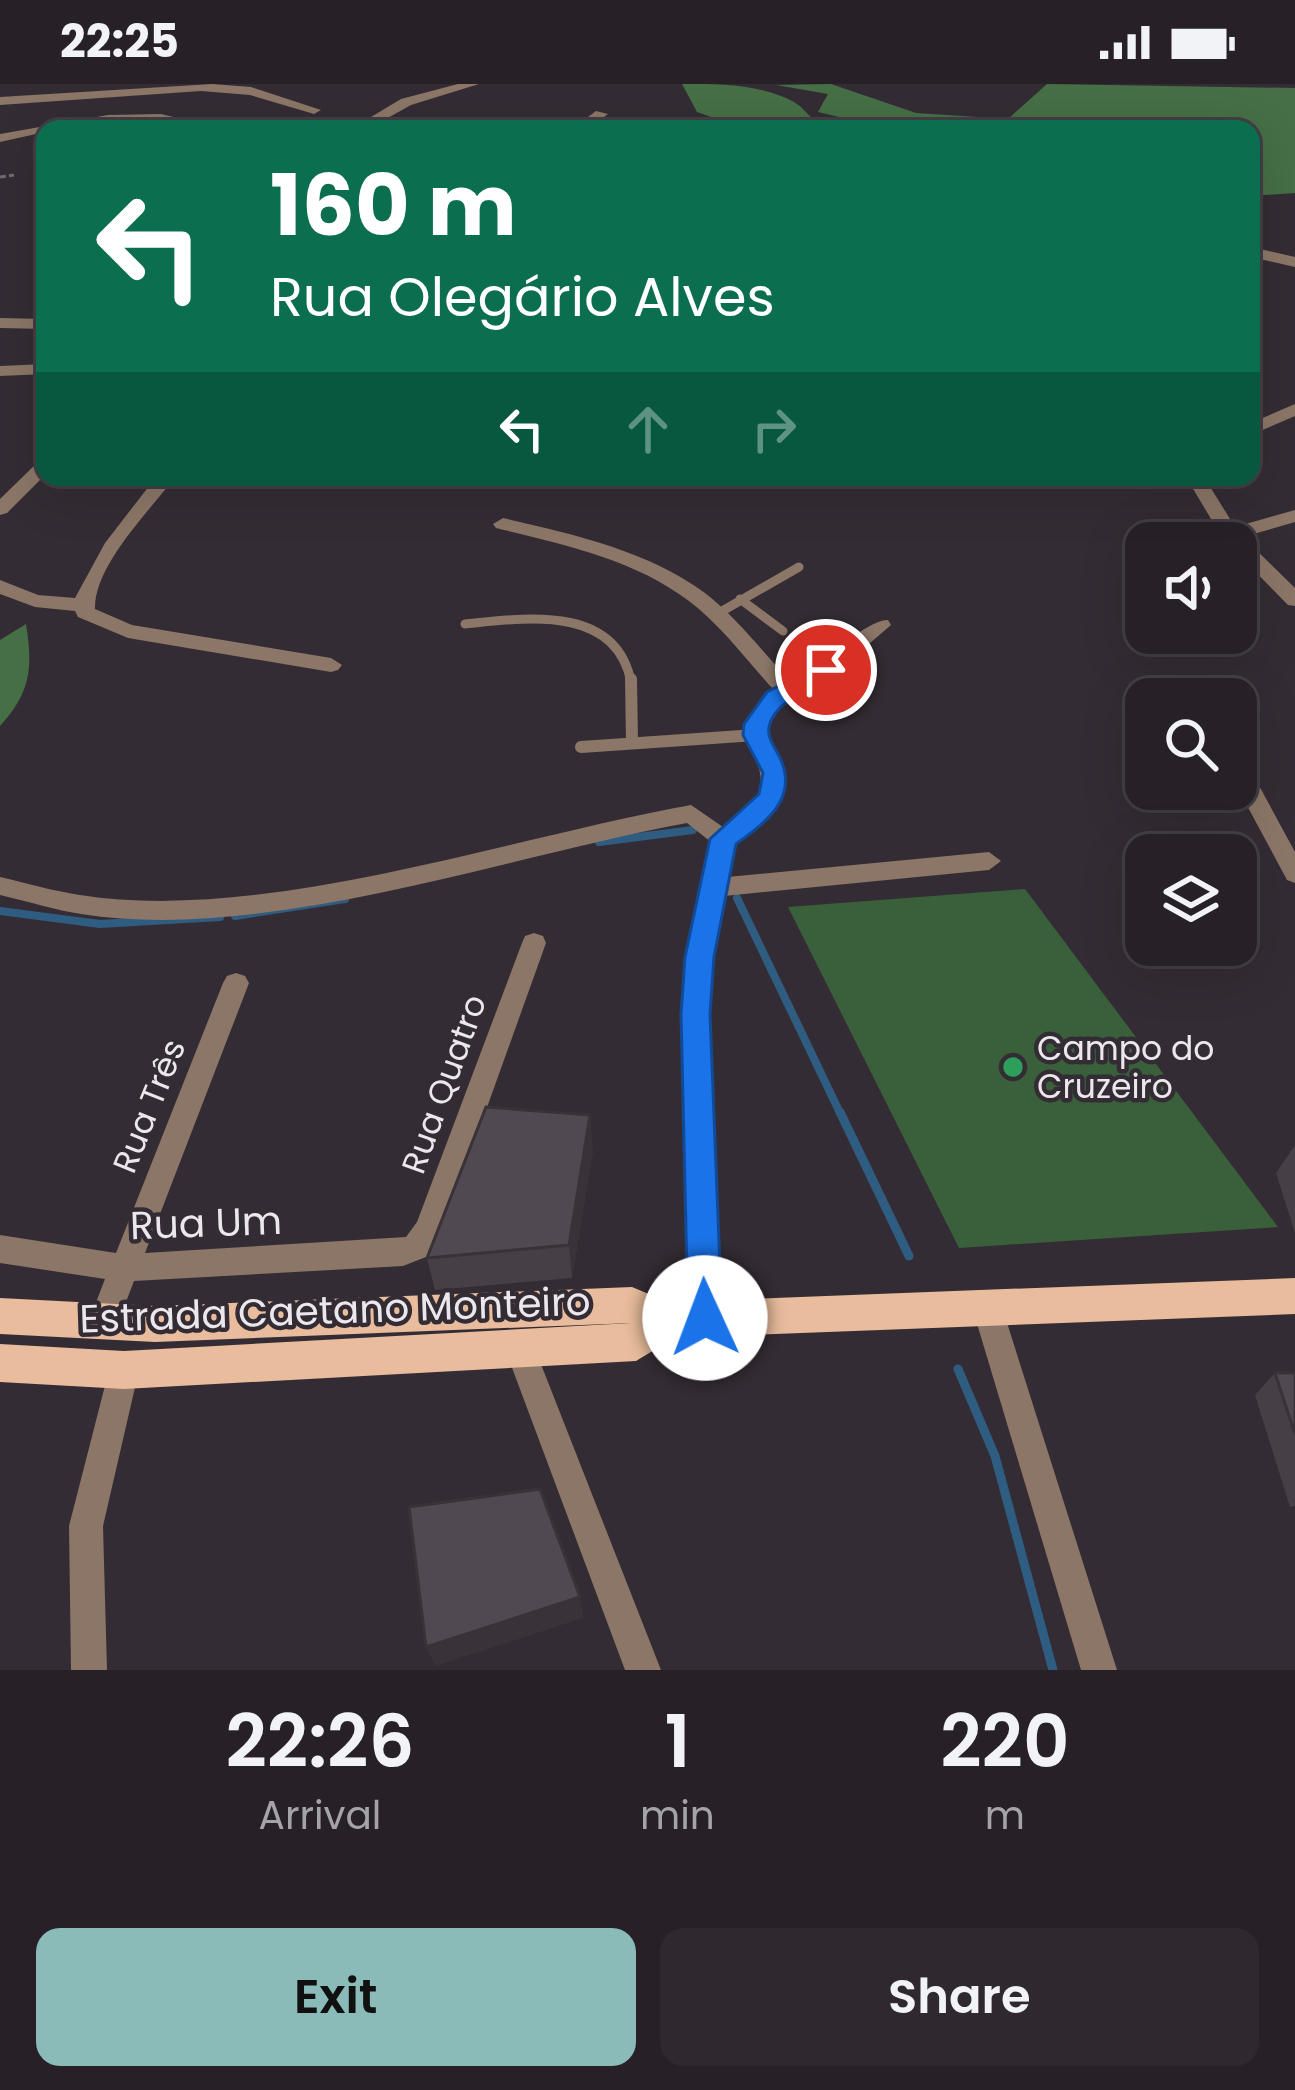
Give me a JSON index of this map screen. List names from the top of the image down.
{
  "streets": {
    "main road": ["Estrada Caetano Monteiro"],
    "street": ["Rua Quatro", "Rua Três", "Rua Um"]
  },
  "crossings": [
    ["Rua Quatro", "Rua Um"],
    ["Rua Três", "Rua Um"],
    ["Rua Três", "Estrada Caetano Monteiro"]
  ],
  "places": ["Campo do Cruzeiro"],
  "page": {
    "status": "22:25",
    "turn": ["160 m", "Rua Olegário Alves"],
    "eta": [
      "22:26",
      "Arrival",
      "1",
      "min",
      "220",
      "m"
    ],
    "buttons": ["Exit", "Share"]
  }
}
